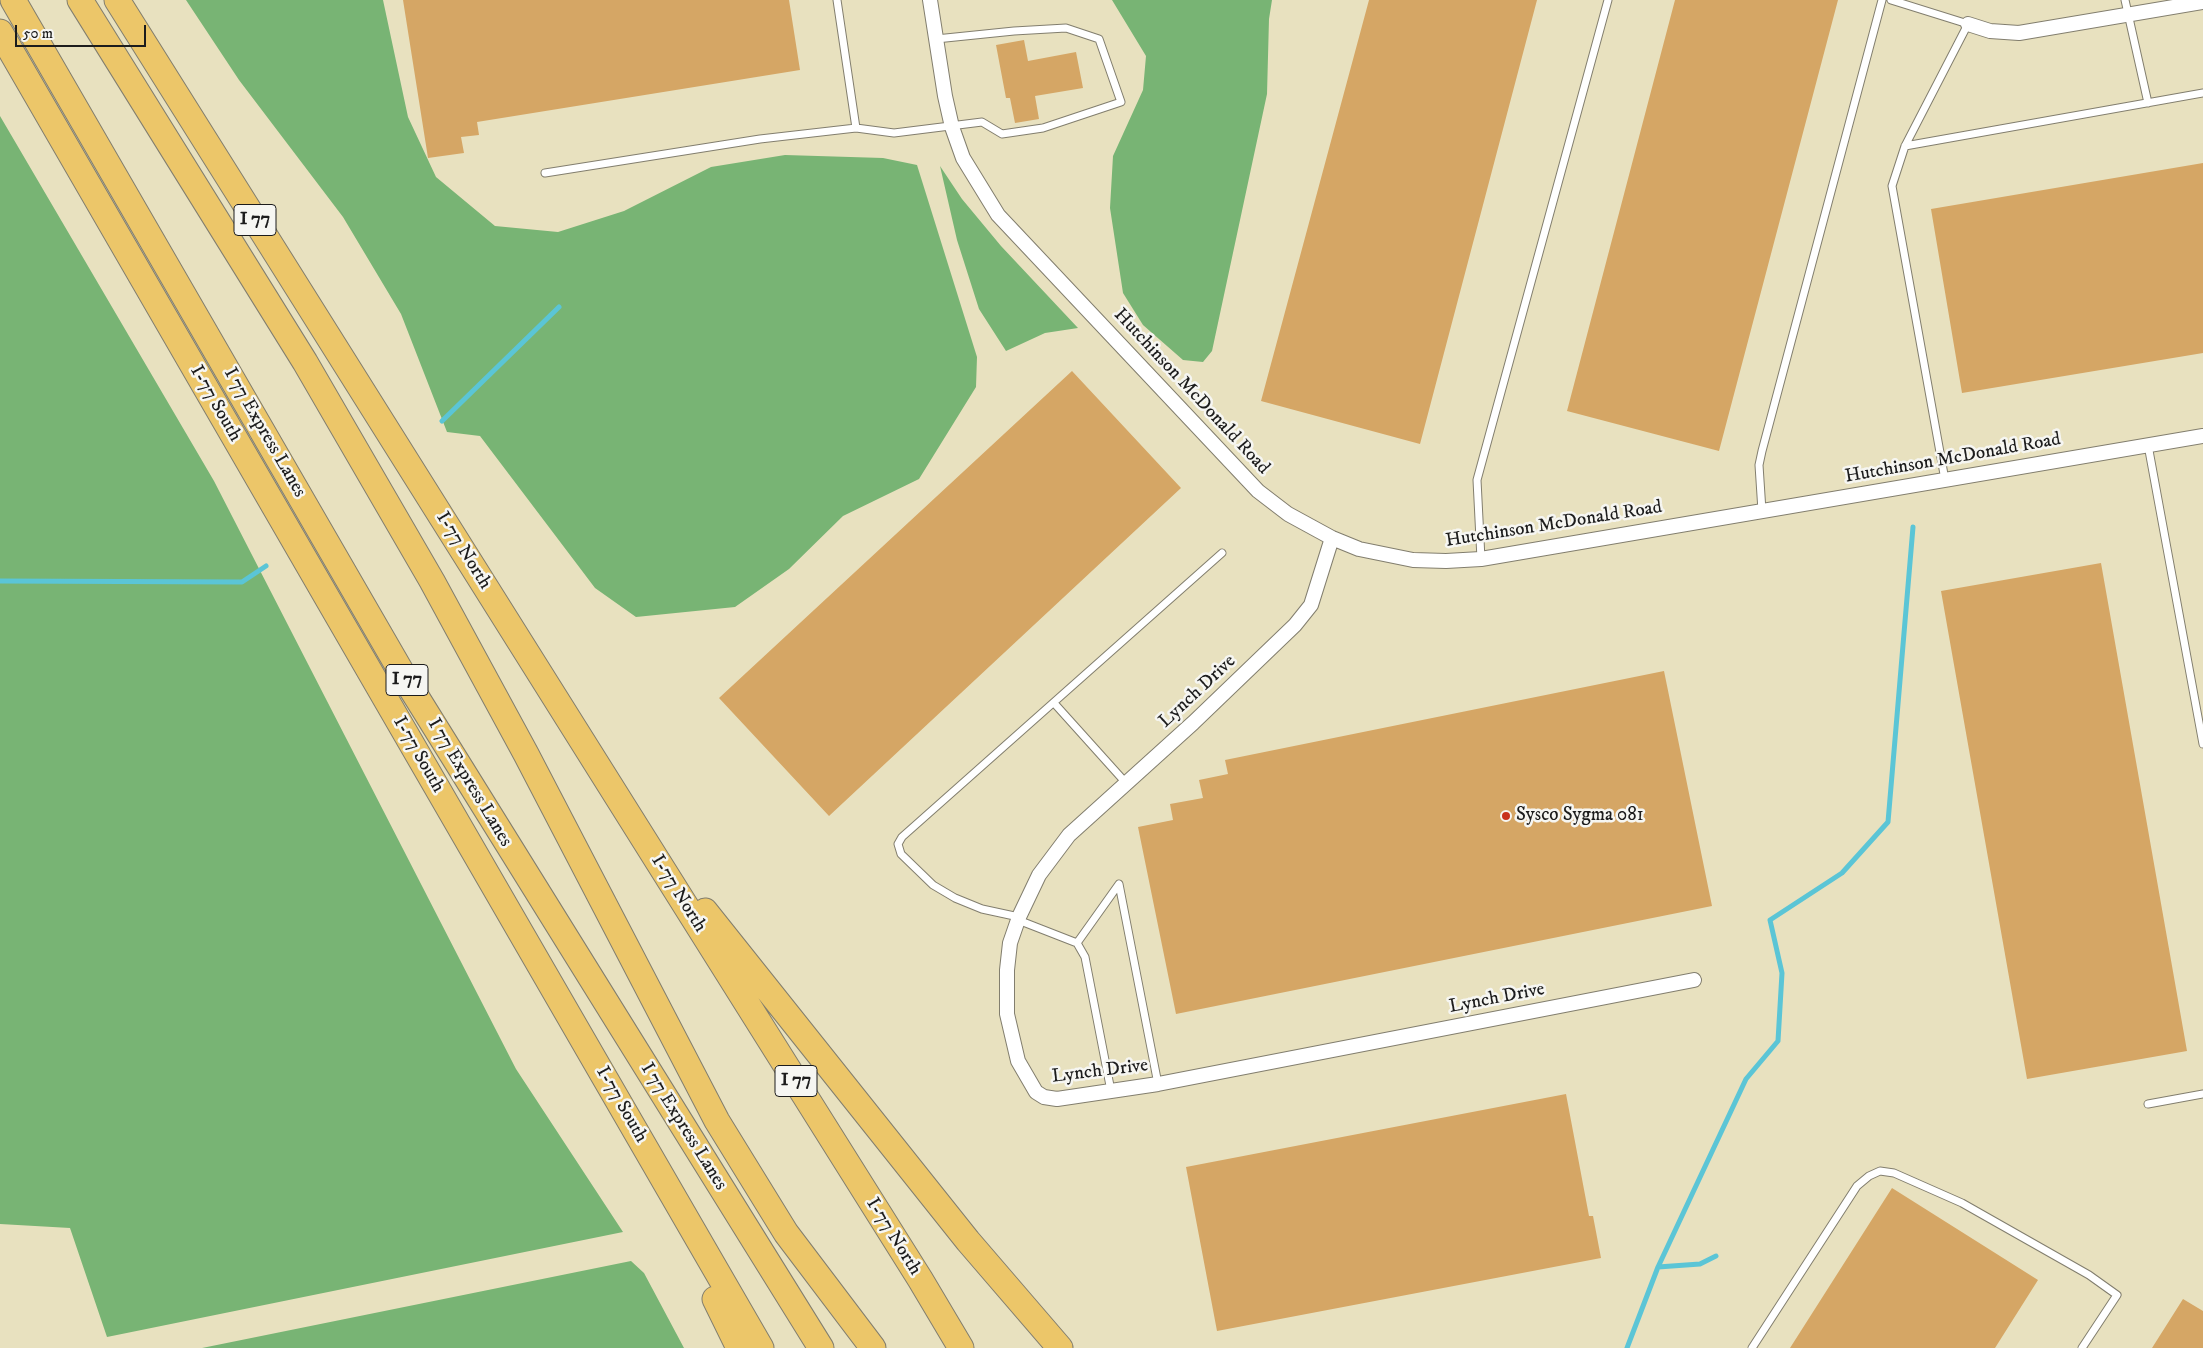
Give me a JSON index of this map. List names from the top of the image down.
{
  "streets": {
    "highway": [
      "I 77",
      "I-77 South",
      "I 77 Express Lanes",
      "I-77 North"
    ],
    "street": ["Hutchinson McDonald Road", "Lynch Drive"]
  },
  "crossings": [
    ["Hutchinson McDonald Road", "Lynch Drive"]
  ],
  "places": ["Sysco Sygma 081"],
  "scale_bar": "50 m"
}
